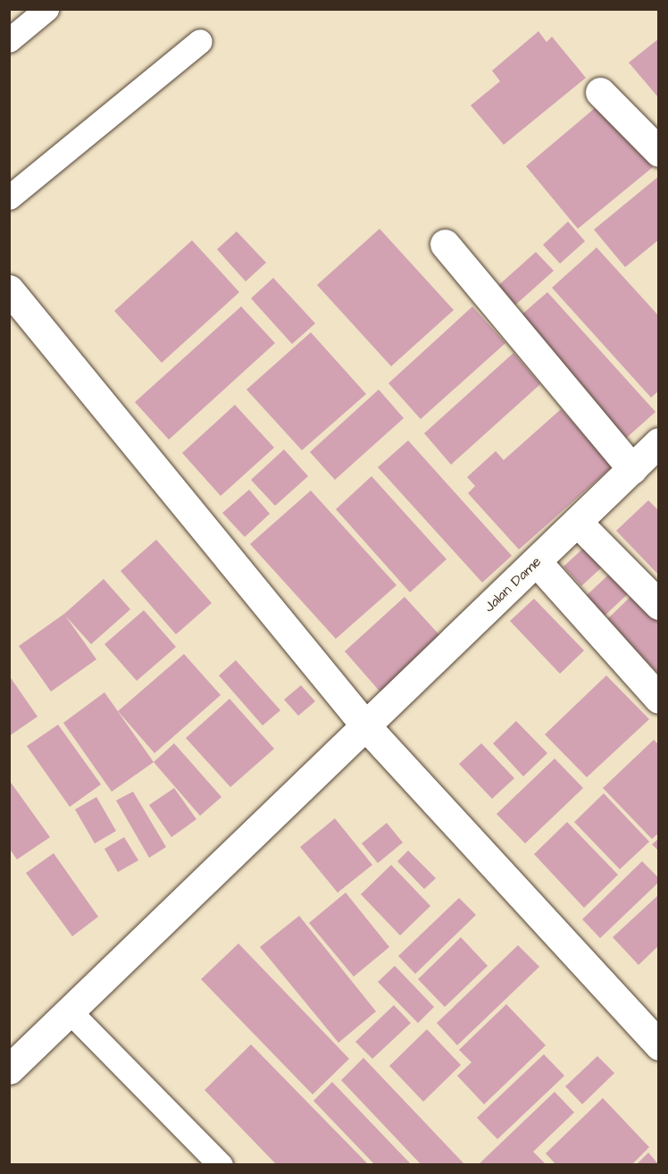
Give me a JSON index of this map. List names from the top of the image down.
{
  "streets": {
    "street": ["Jalan Dame"]
  }
}
